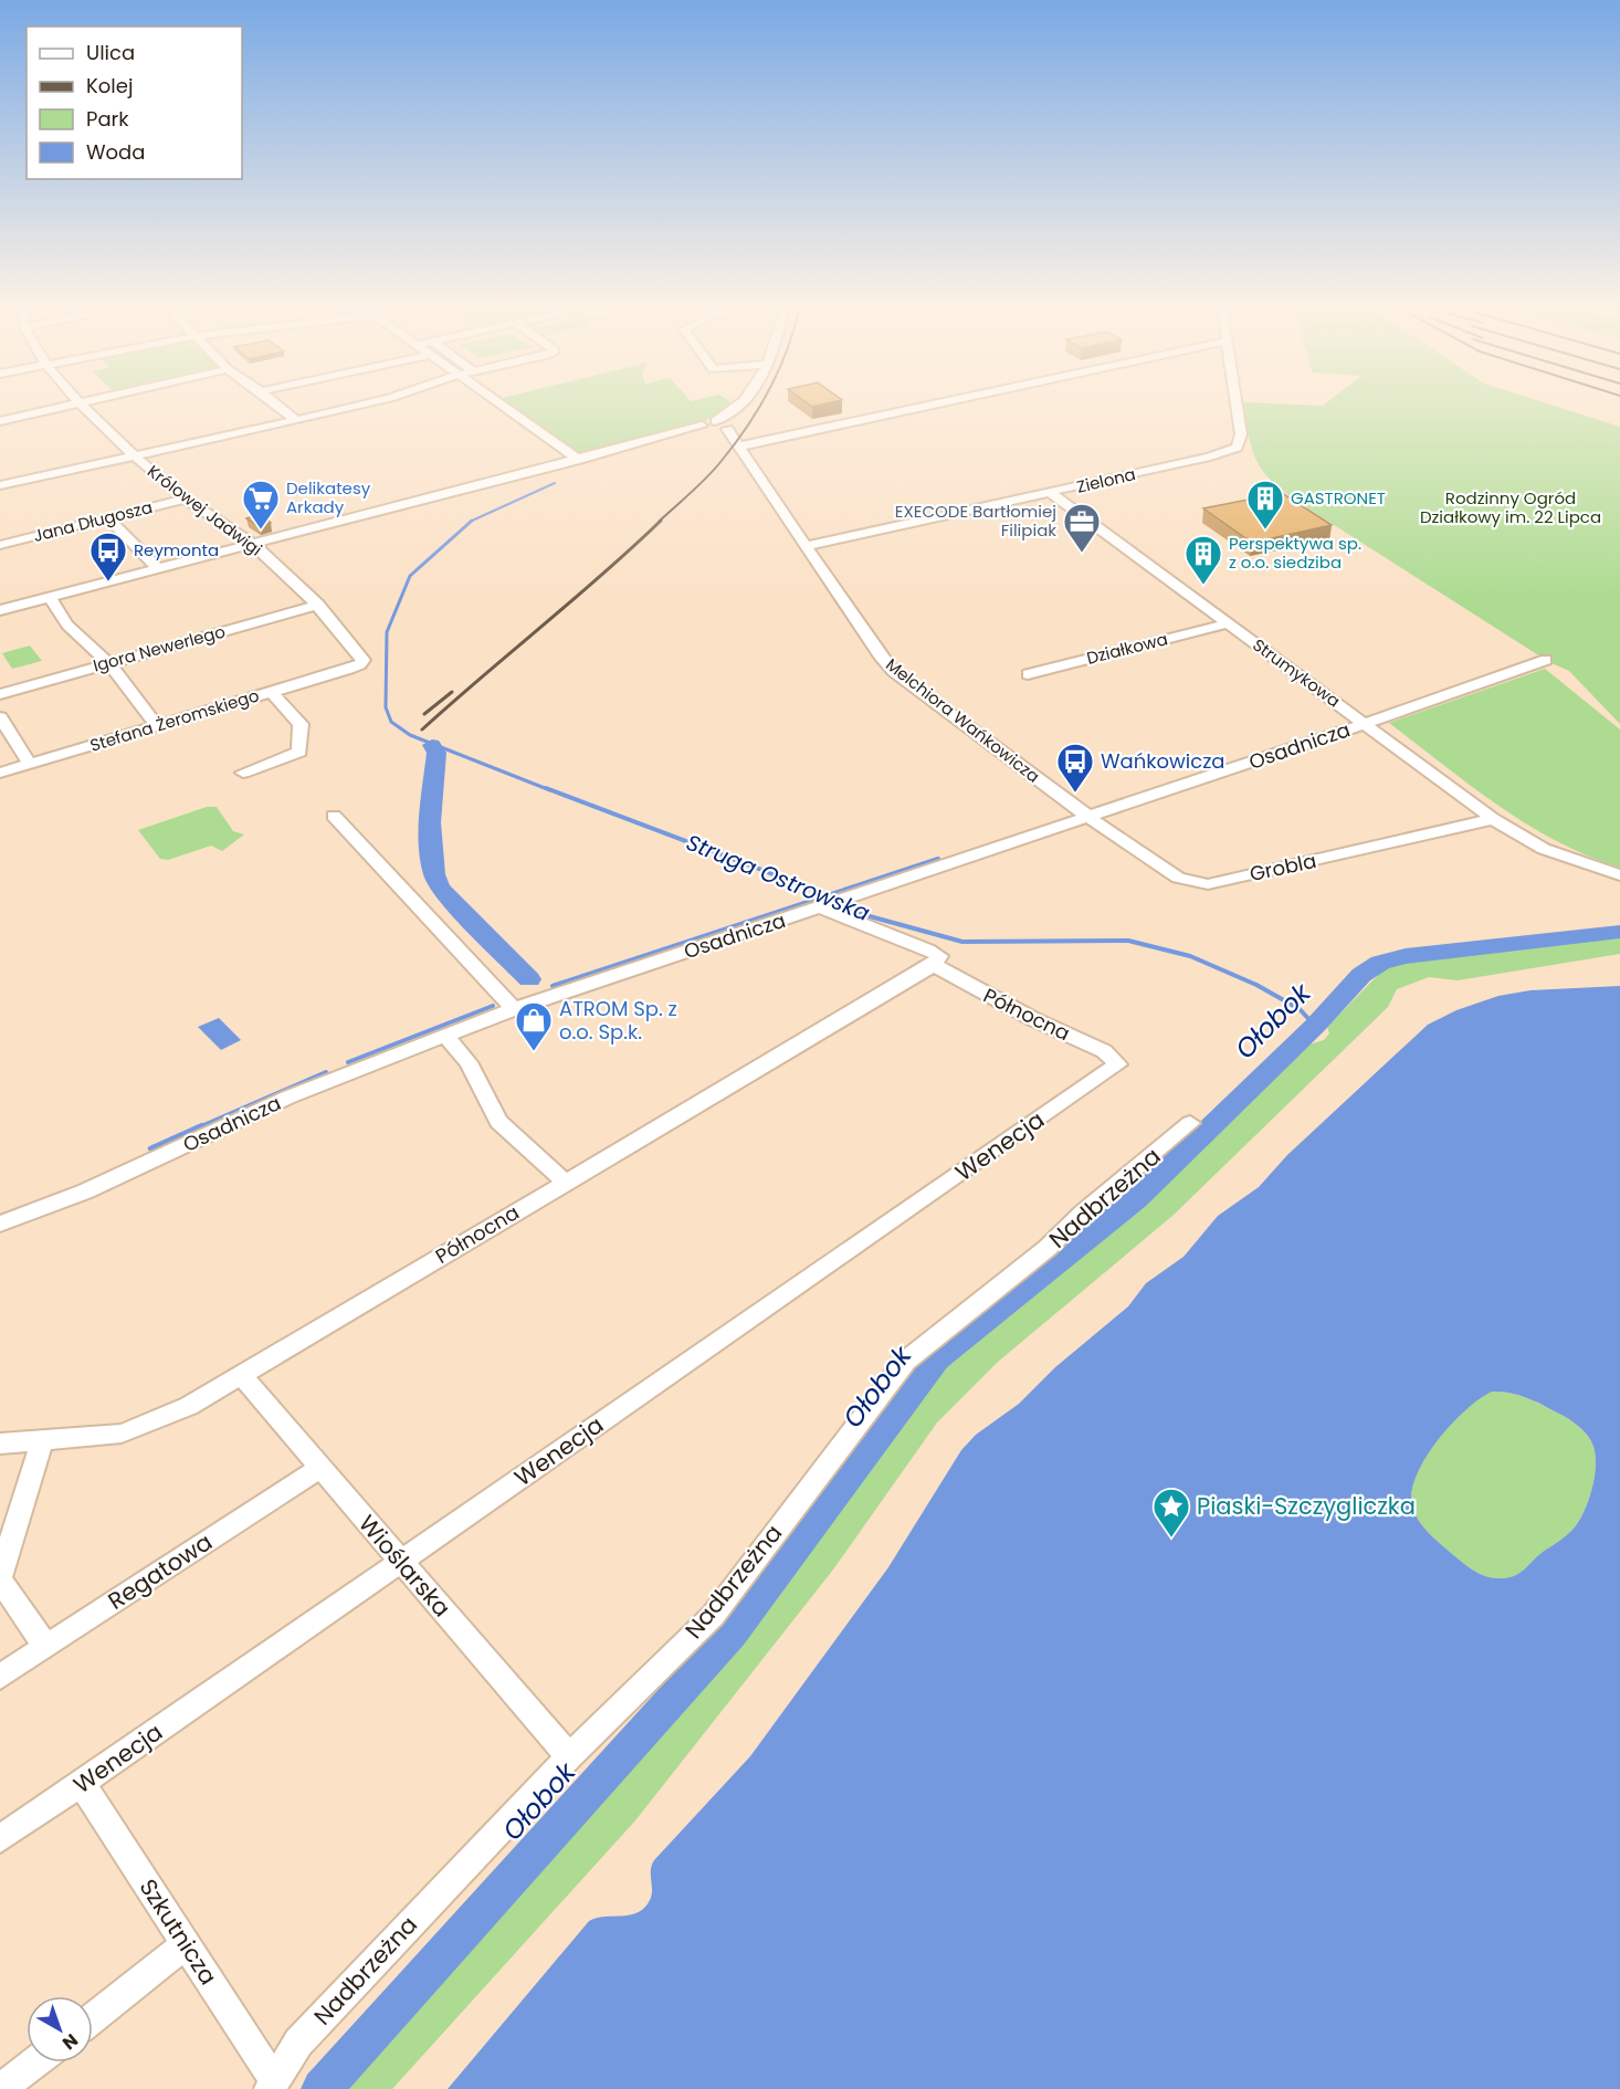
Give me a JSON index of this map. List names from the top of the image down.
{
  "streets": {
    "street": [
      "Zielona",
      "Królowej Jadwigi",
      "Jana Długosza",
      "Igora Newerlego",
      "Działkowa",
      "Strumykowa",
      "Stefana Żeromskiego",
      "Melchiora Wańkowicza",
      "Osadnicza",
      "Grobla",
      "Północna",
      "Wenecja",
      "Nadbrzeżna",
      "Wioślarska",
      "Regatowa",
      "Szkutnicza"
    ]
  },
  "crossings": [
    ["Zielona", "Strumykowa"],
    ["Zielona", "Melchiora Wańkowicza"],
    ["Królowej Jadwigi", "Jana Długosza"],
    ["Królowej Jadwigi", "Igora Newerlego"],
    ["Królowej Jadwigi", "Stefana Żeromskiego"],
    ["Działkowa", "Strumykowa"],
    ["Strumykowa", "Osadnicza"],
    ["Strumykowa", "Grobla"],
    ["Melchiora Wańkowicza", "Osadnicza"],
    ["Melchiora Wańkowicza", "Grobla"],
    ["Osadnicza", "Grobla"],
    ["Osadnicza", "Północna"],
    ["Północna", "Wenecja"],
    ["Północna", "Wioślarska"],
    ["Wenecja", "Wioślarska"],
    ["Wenecja", "Szkutnicza"],
    ["Nadbrzeżna", "Wioślarska"],
    ["Nadbrzeżna", "Szkutnicza"],
    ["Wioślarska", "Regatowa"]
  ],
  "water": ["Struga Ostrowska", "Ołobok"],
  "parks": ["Rodzinny Ogród Działkowy im. 22 Lipca"],
  "places": {
    "supermarket": ["Delikatesy Arkady"],
    "building": ["GASTRONET", "Perspektywa sp. z o.o. siedziba"],
    "office": ["EXECODE Bartłomiej Filipiak"],
    "bus stop": ["Reymonta", "Wańkowicza"],
    "shop": ["ATROM Sp. z o.o. Sp.k."],
    "place": ["Piaski-Szczygliczka"]
  },
  "legend": [
    "Ulica",
    "Kolej",
    "Park",
    "Woda"
  ],
  "north": "bottom right"
}
